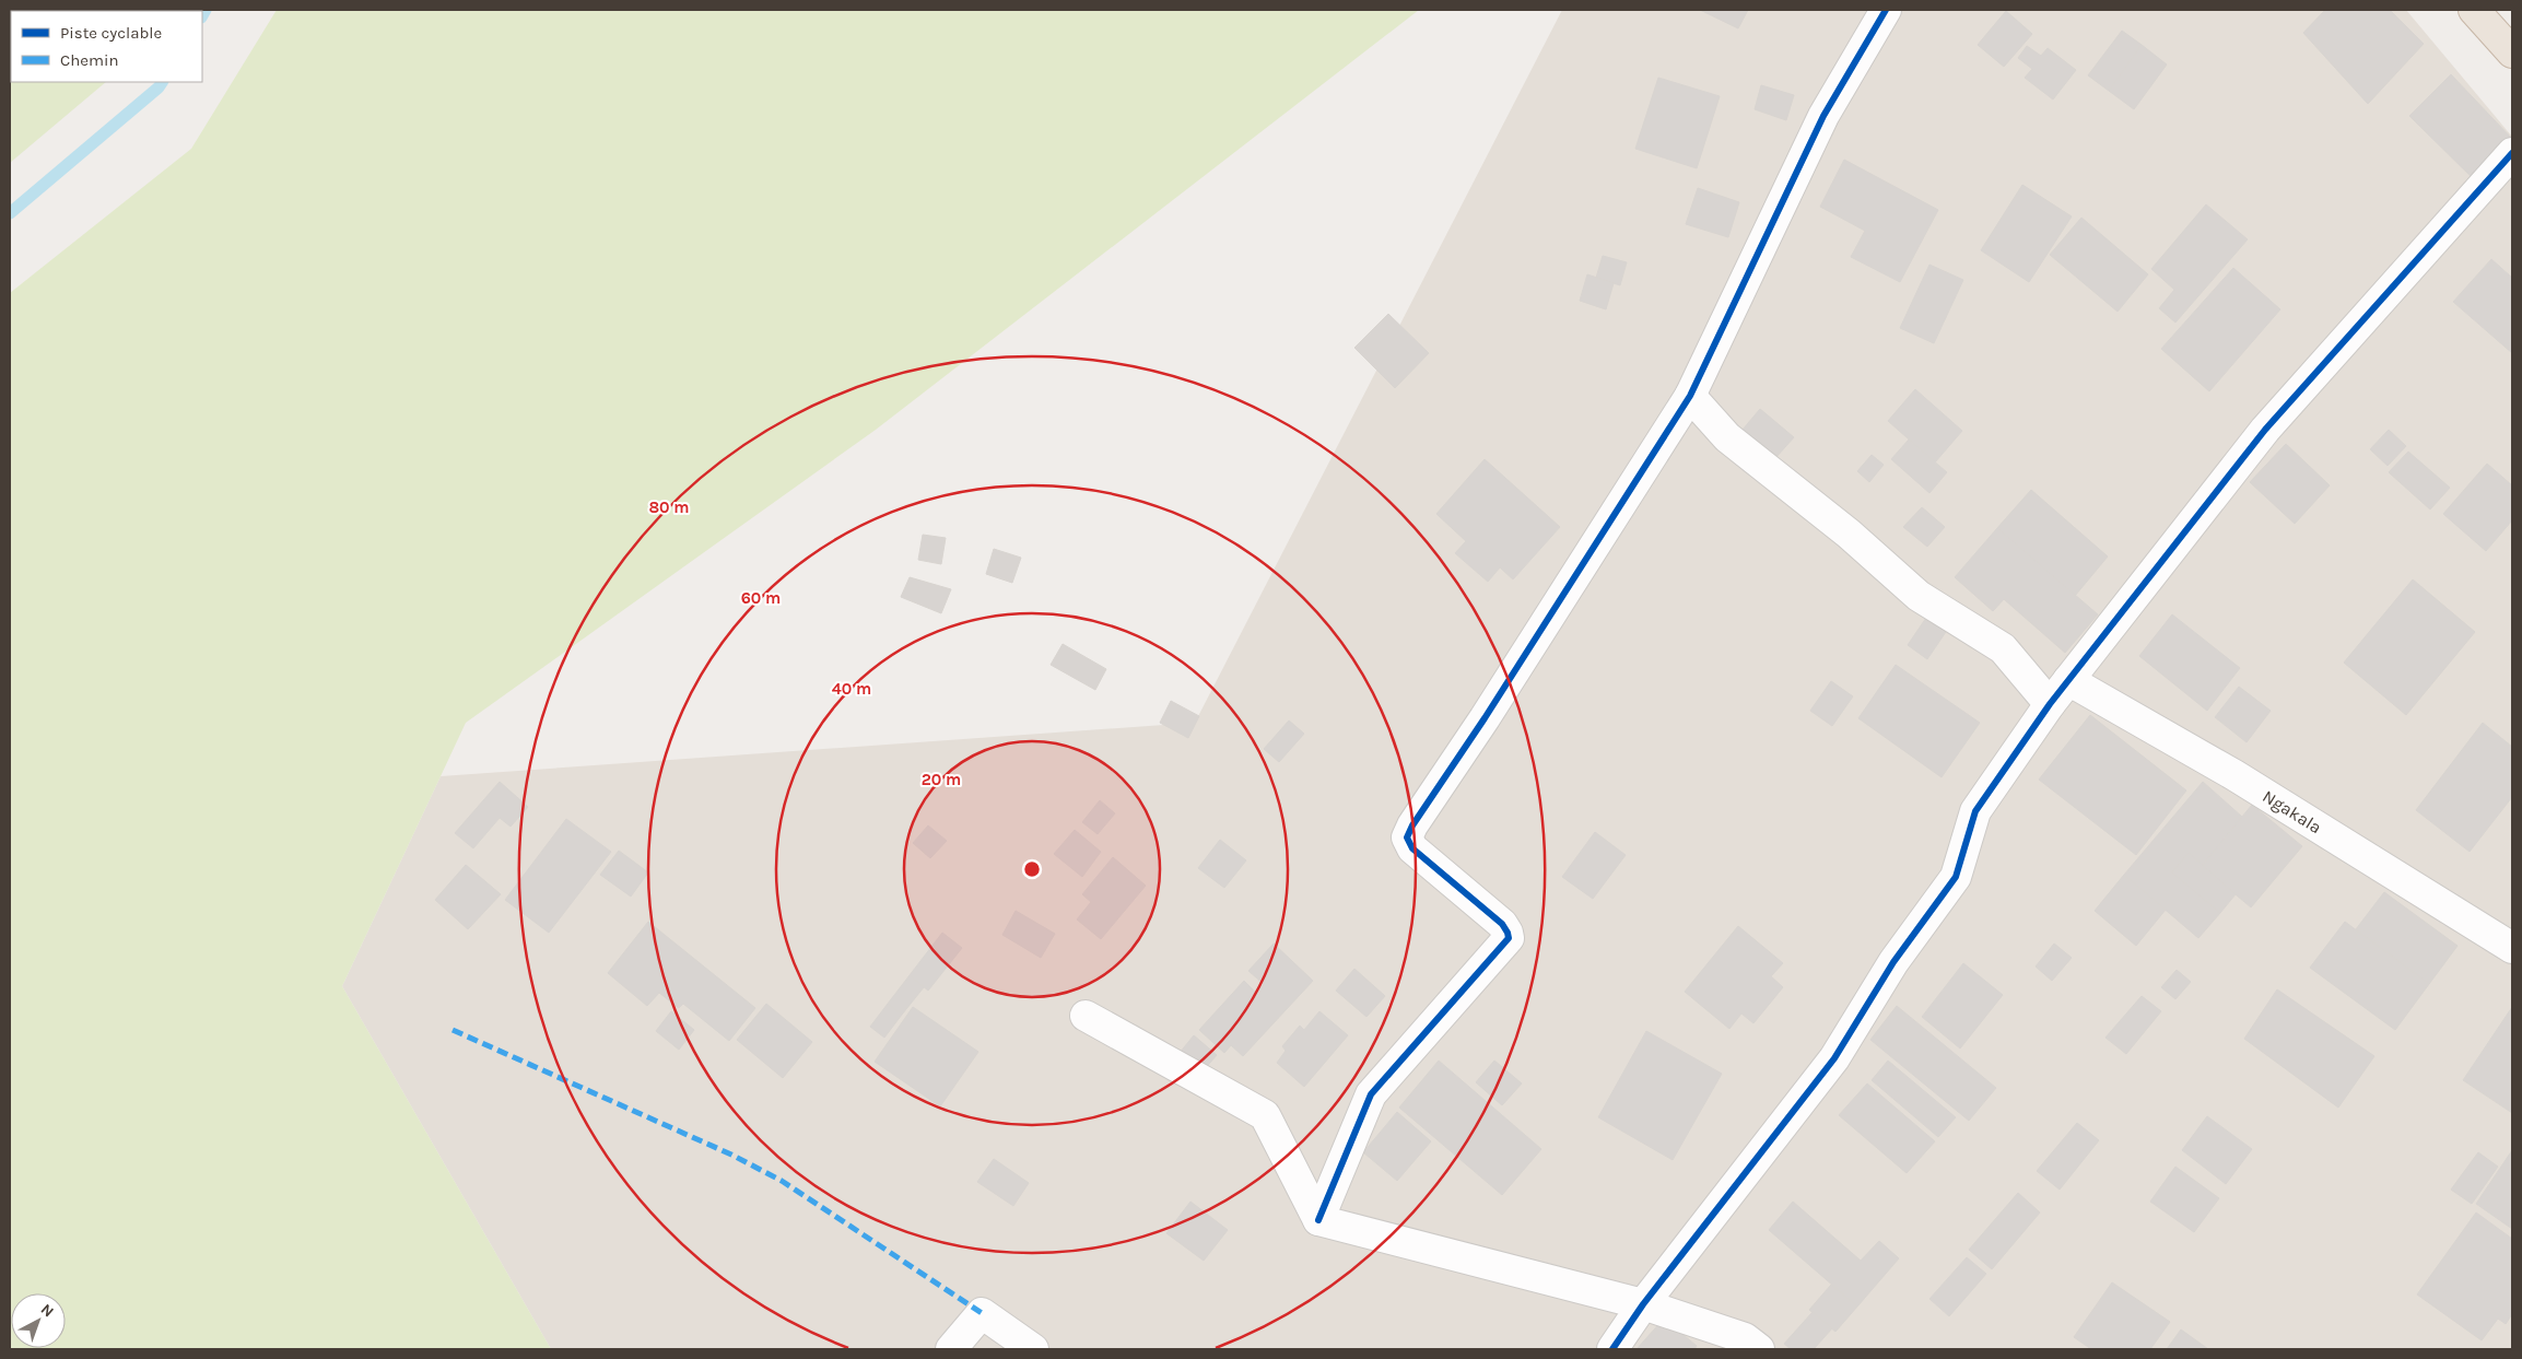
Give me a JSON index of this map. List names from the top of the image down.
{
  "streets": {
    "street": ["Ngakala"]
  },
  "legend": ["Piste cyclable", "Chemin"],
  "north": "top right",
  "rings": [
    "80 m",
    "60 m",
    "40 m",
    "20 m"
  ]
}
